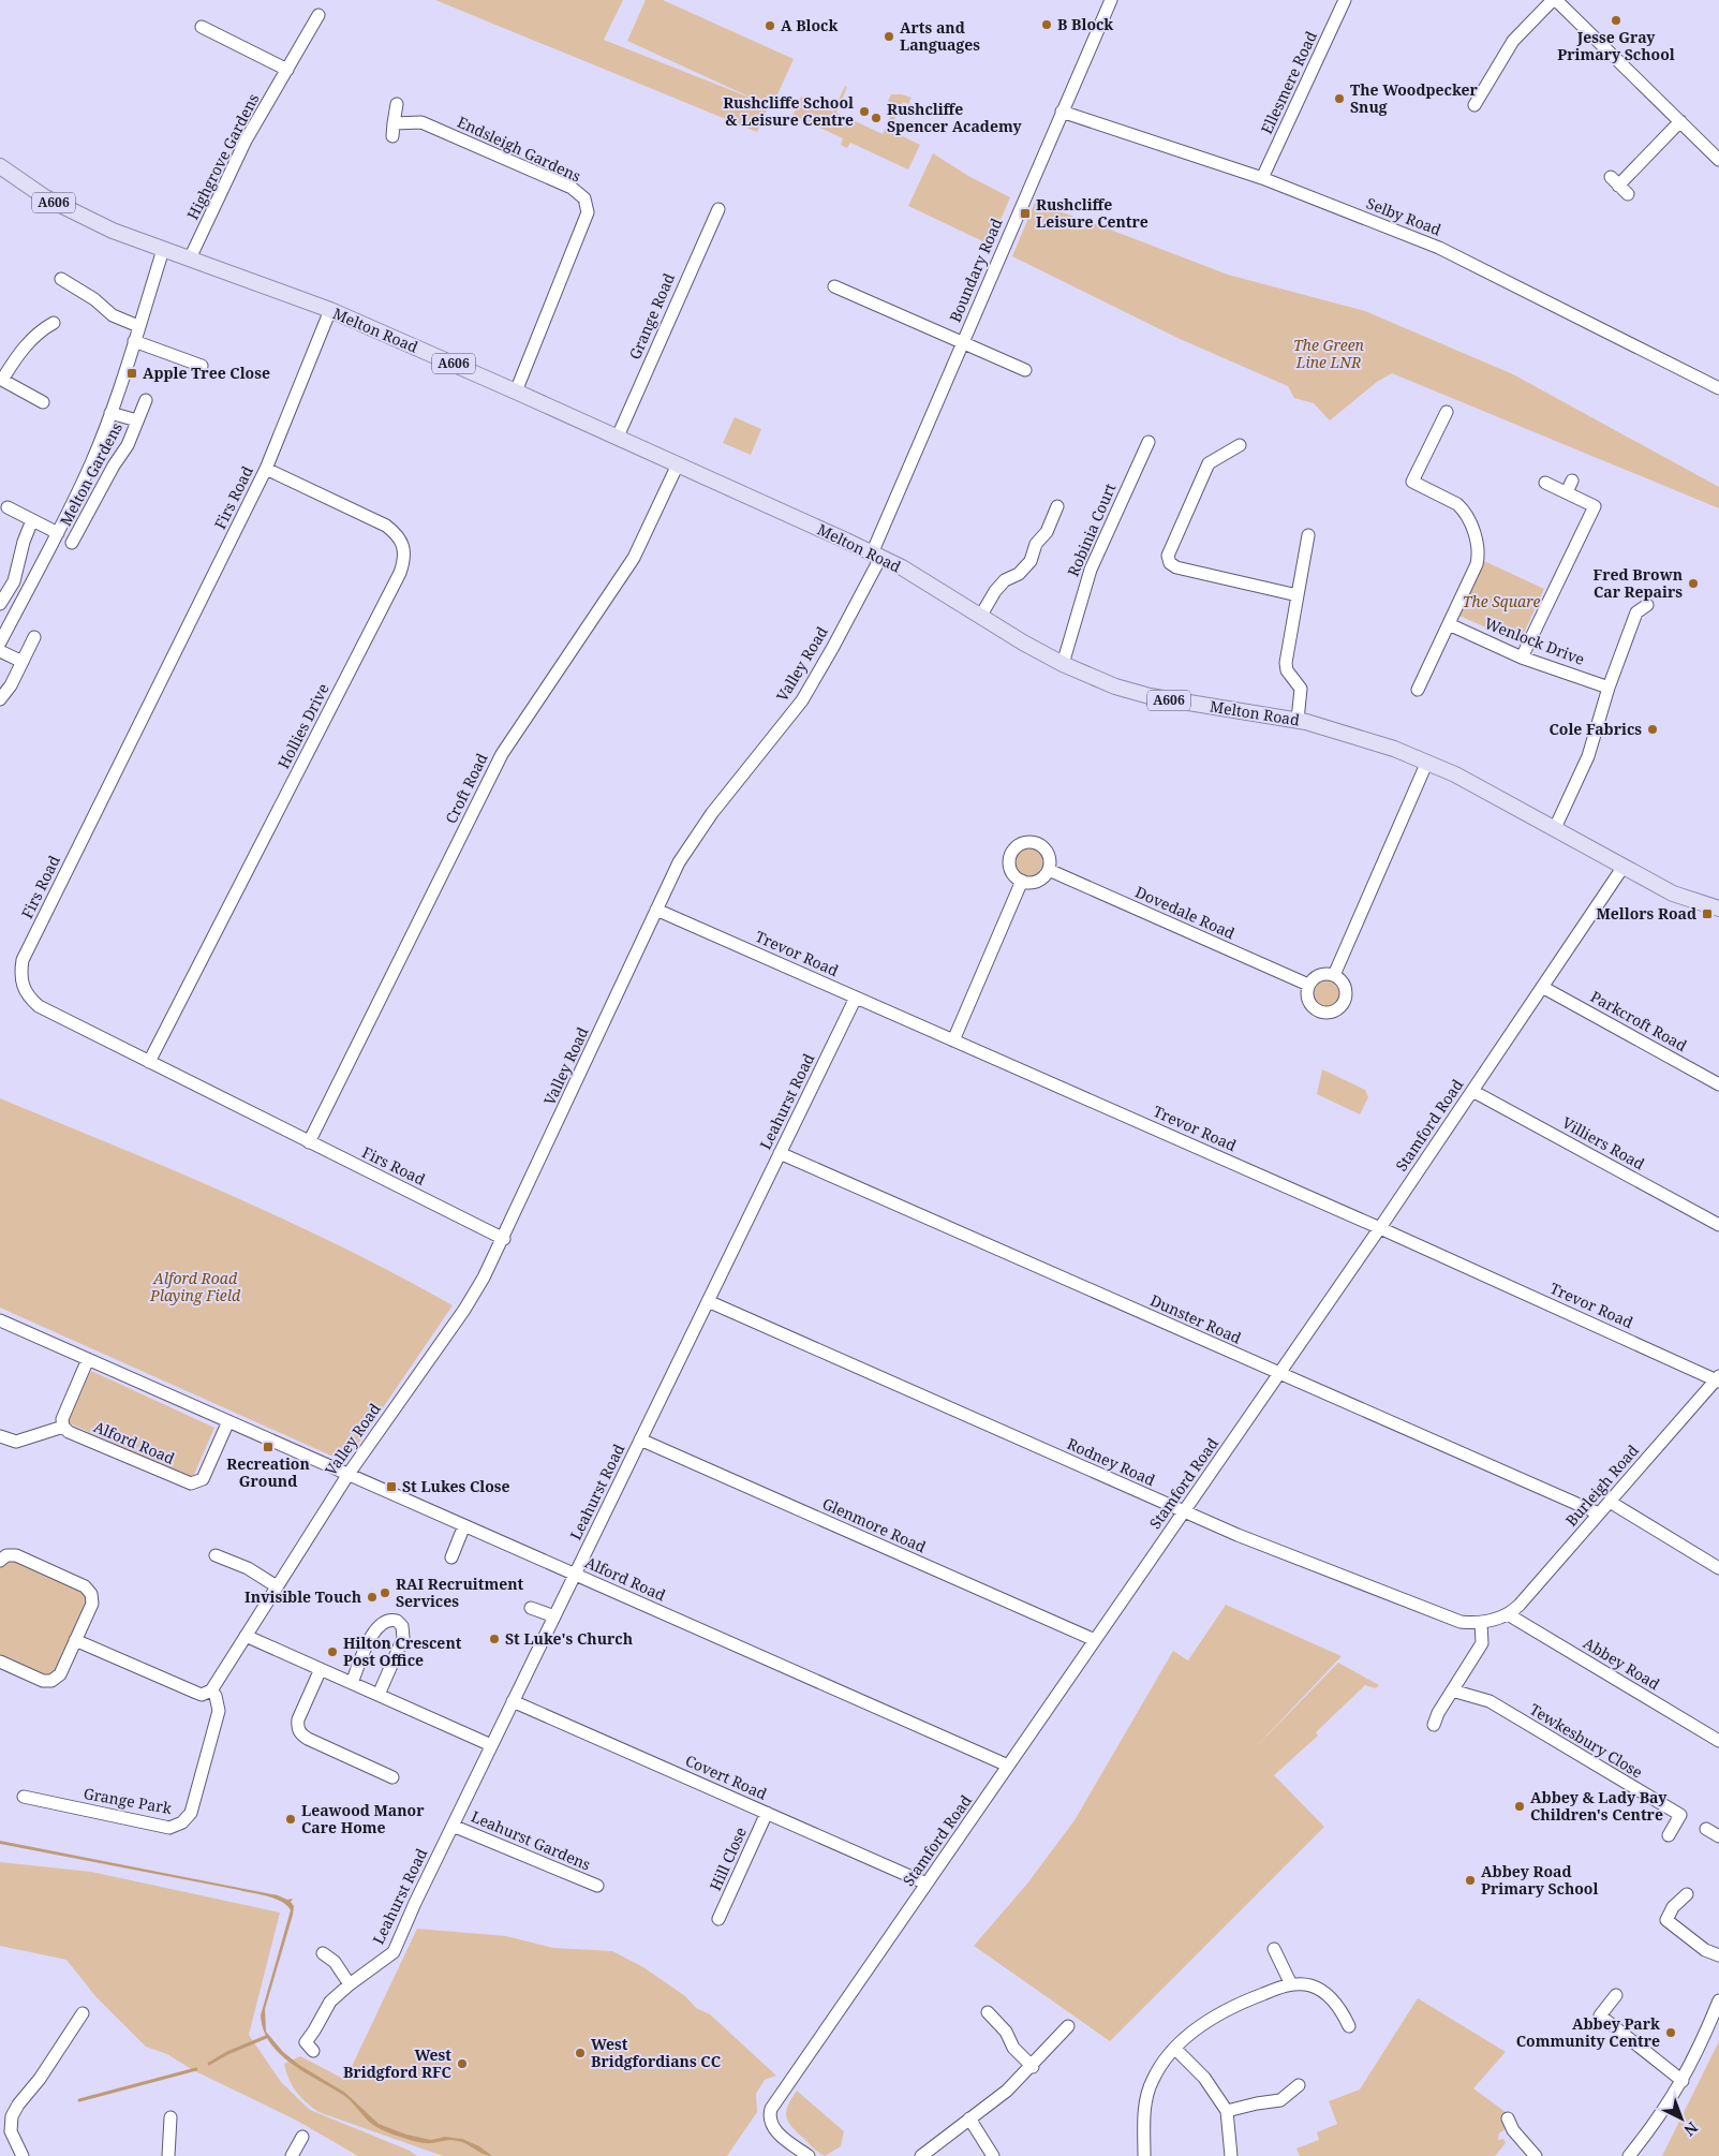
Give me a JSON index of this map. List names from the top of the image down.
{
  "streets": {
    "main road": ["A606", "Melton Road"],
    "street": [
      "Ellesmere Road",
      "Endsleigh Gardens",
      "Highgrove Gardens",
      "Selby Road",
      "Boundary Road",
      "Grange Road",
      "Melton Gardens",
      "Firs Road",
      "Robinia Court",
      "Wenlock Drive",
      "Valley Road",
      "Hollies Drive",
      "Croft Road",
      "Dovedale Road",
      "Trevor Road",
      "Parkcroft Road",
      "Leahurst Road",
      "Stamford Road",
      "Villiers Road",
      "Dunster Road",
      "Alford Road",
      "Rodney Road",
      "Burleigh Road",
      "Glenmore Road",
      "Abbey Road",
      "Tewkesbury Close",
      "Covert Road",
      "Grange Park",
      "Leahurst Gardens",
      "Hill Close"
    ]
  },
  "crossings": [
    ["Ellesmere Road", "Selby Road"],
    ["Endsleigh Gardens", "Melton Road"],
    ["Highgrove Gardens", "Melton Road"],
    ["Selby Road", "Boundary Road"],
    ["Boundary Road", "Melton Road"],
    ["Boundary Road", "Valley Road"],
    ["Grange Road", "Melton Road"],
    ["Melton Road", "Melton Gardens"],
    ["Melton Road", "Firs Road"],
    ["Melton Road", "Robinia Court"],
    ["Melton Road", "Valley Road"],
    ["Melton Road", "Croft Road"],
    ["Melton Road", "Stamford Road"],
    ["Firs Road", "Valley Road"],
    ["Firs Road", "Hollies Drive"],
    ["Firs Road", "Croft Road"],
    ["Valley Road", "Trevor Road"],
    ["Valley Road", "Alford Road"],
    ["Valley Road", "Grange Park"],
    ["Trevor Road", "Leahurst Road"],
    ["Trevor Road", "Stamford Road"],
    ["Trevor Road", "Burleigh Road"],
    ["Parkcroft Road", "Stamford Road"],
    ["Leahurst Road", "Dunster Road"],
    ["Leahurst Road", "Alford Road"],
    ["Leahurst Road", "Rodney Road"],
    ["Leahurst Road", "Glenmore Road"],
    ["Leahurst Road", "Covert Road"],
    ["Leahurst Road", "Leahurst Gardens"],
    ["Stamford Road", "Villiers Road"],
    ["Stamford Road", "Dunster Road"],
    ["Stamford Road", "Alford Road"],
    ["Stamford Road", "Rodney Road"],
    ["Stamford Road", "Glenmore Road"],
    ["Stamford Road", "Covert Road"],
    ["Dunster Road", "Burleigh Road"],
    ["Rodney Road", "Burleigh Road"],
    ["Rodney Road", "Abbey Road"],
    ["Burleigh Road", "Abbey Road"],
    ["Covert Road", "Hill Close"]
  ],
  "parks": ["The Green Line LNR", "The Square", "Alford Road Playing Field"],
  "places": {
    "other": [
      "Jesse Gray Primary School",
      "B Block",
      "A Block",
      "Arts and Languages",
      "The Woodpecker Snug",
      "Rushcliffe School & Leisure Centre",
      "Rushcliffe Spencer Academy",
      "Fred Brown Car Repairs",
      "Cole Fabrics",
      "RAI Recruitment Services",
      "Invisible Touch",
      "St Luke's Church",
      "Hilton Crescent Post Office",
      "Abbey & Lady Bay Children's Centre",
      "Leawood Manor Care Home",
      "Abbey Road Primary School",
      "Abbey Park Community Centre",
      "West Bridgfordians CC",
      "West Bridgford RFC"
    ],
    "transit": [
      "Rushcliffe Leisure Centre",
      "Apple Tree Close",
      "Mellors Road",
      "Recreation Ground",
      "St Lukes Close"
    ]
  },
  "north": "bottom right"
}
